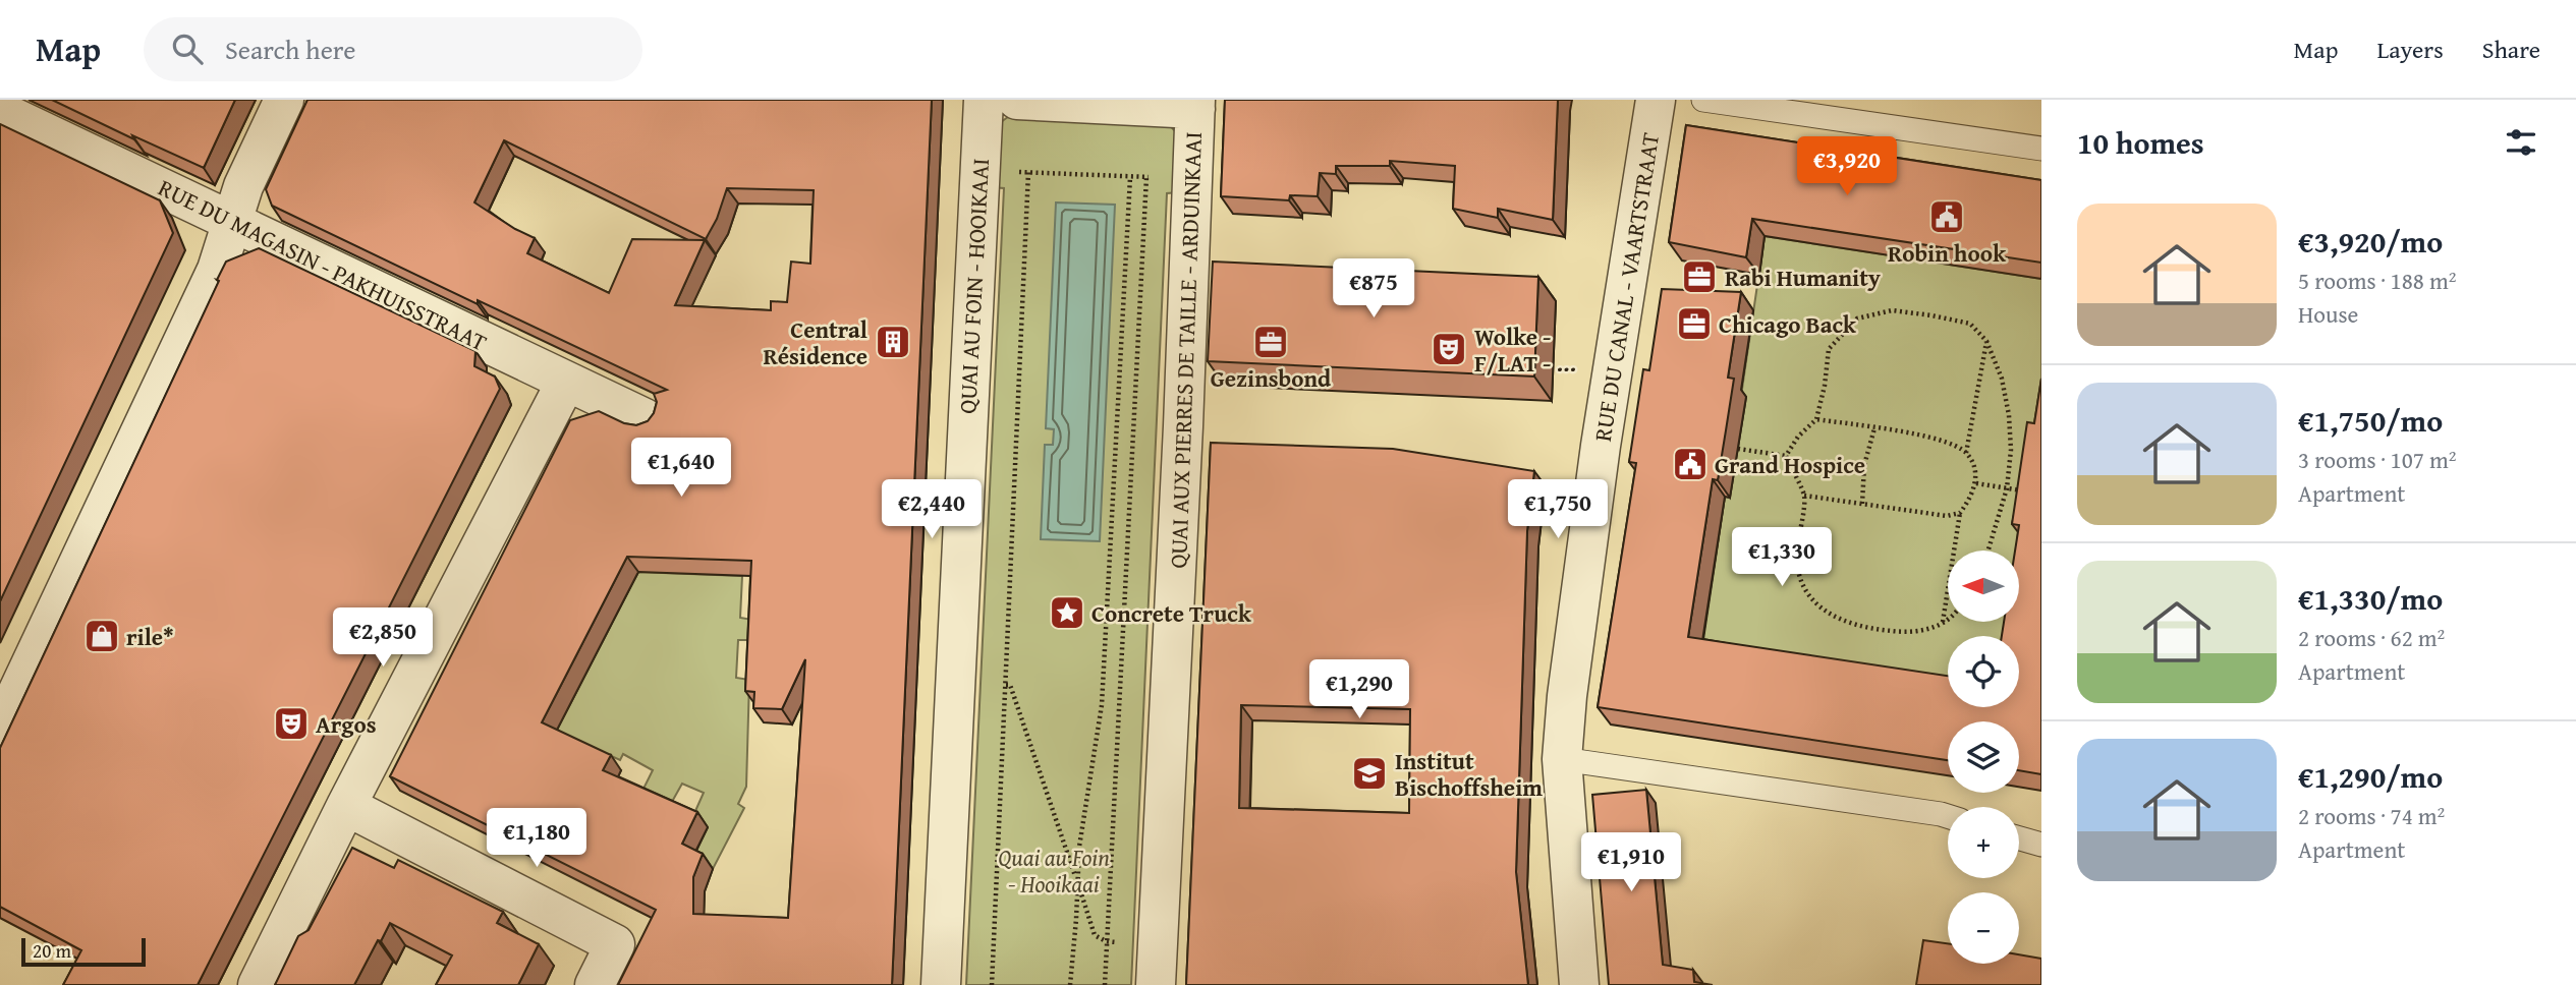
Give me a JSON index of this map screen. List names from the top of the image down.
{
  "streets": {
    "street": [
      "RUE DU MAGASIN - PAKHUISSTRAAT",
      "QUAI AU FOIN - HOOIKAAI",
      "RUE DU CANAL - VAARTSTRAAT",
      "QUAI AUX PIERRES DE TAILLE - ARDUINKAAI"
    ]
  },
  "parks": ["Quai au Foin - Hooikaai"],
  "places": {
    "public building": ["Robin hook", "Grand Hospice"],
    "office": ["Rabi Humanity", "Chicago Back", "Gezinsbond"],
    "building": ["Central Résidence"],
    "theatre": ["Wolke - F/LAT - ...", "Argos"],
    "place": ["Concrete Truck"],
    "shop": ["rile*"],
    "school or university": ["Institut Bischoffsheim"]
  },
  "scale_bar": "20 m",
  "north": "left",
  "page": {
    "header": "Map",
    "search": "Search here",
    "nav": ["Map", "Layers", "Share"],
    "heading": "10 homes",
    "price": [
      "€3,920",
      "€875",
      "€1,640",
      "€2,440",
      "€1,750",
      "€1,330",
      "€2,850",
      "€1,290",
      "€1,180",
      "€1,910"
    ],
    "list": [
      {
        "name": "€3,920/mo",
        "note": "5 rooms · 188 m² · House"
      },
      {
        "name": "€1,750/mo",
        "note": "3 rooms · 107 m² · Apartment"
      },
      {
        "name": "€1,330/mo",
        "note": "2 rooms · 62 m² · Apartment"
      },
      {
        "name": "€1,290/mo",
        "note": "2 rooms · 74 m² · Apartment"
      }
    ],
    "map_buttons": ["+", "−"],
    "scale": "20 m"
  }
}
